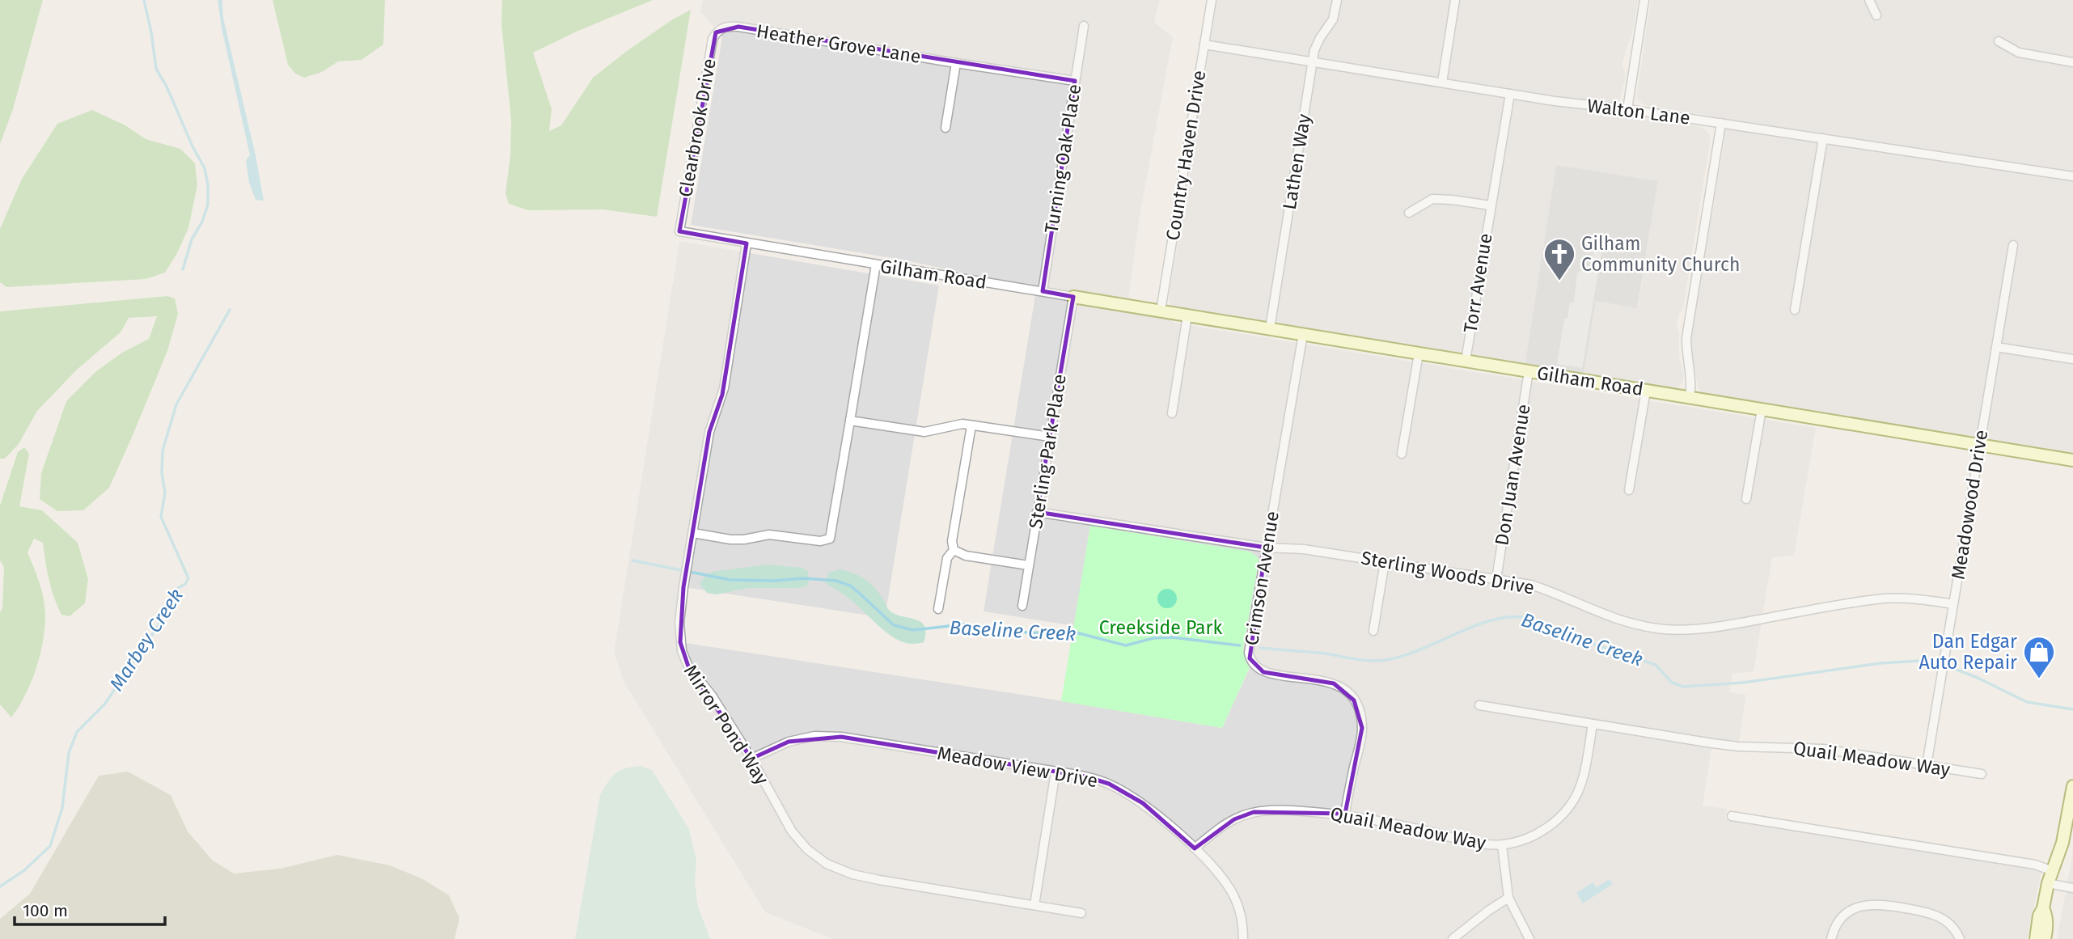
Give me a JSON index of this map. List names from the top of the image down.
{
  "streets": {
    "street": [
      "Heather Grove Lane",
      "Walton Lane",
      "Clearbrook Drive",
      "Country Haven Drive",
      "Turning Oak Place",
      "Lathen Way",
      "Gilham Road",
      "Torr Avenue",
      "Sterling Park Place",
      "Don Juan Avenue",
      "Meadowood Drive",
      "Sterling Woods Drive",
      "Crimson Avenue",
      "Mirror Pond Way",
      "Quail Meadow Way",
      "Meadow View Drive"
    ]
  },
  "crossings": [
    ["Heather Grove Lane", "Clearbrook Drive"],
    ["Heather Grove Lane", "Turning Oak Place"],
    ["Walton Lane", "Country Haven Drive"],
    ["Walton Lane", "Lathen Way"],
    ["Walton Lane", "Torr Avenue"],
    ["Clearbrook Drive", "Gilham Road"],
    ["Country Haven Drive", "Gilham Road"],
    ["Turning Oak Place", "Gilham Road"],
    ["Lathen Way", "Gilham Road"],
    ["Gilham Road", "Torr Avenue"],
    ["Gilham Road", "Sterling Park Place"],
    ["Gilham Road", "Don Juan Avenue"],
    ["Gilham Road", "Meadowood Drive"],
    ["Gilham Road", "Crimson Avenue"],
    ["Gilham Road", "Mirror Pond Way"],
    ["Sterling Park Place", "Sterling Woods Drive"],
    ["Don Juan Avenue", "Sterling Woods Drive"],
    ["Meadowood Drive", "Sterling Woods Drive"],
    ["Meadowood Drive", "Quail Meadow Way"],
    ["Sterling Woods Drive", "Crimson Avenue"],
    ["Crimson Avenue", "Quail Meadow Way"],
    ["Mirror Pond Way", "Meadow View Drive"],
    ["Quail Meadow Way", "Meadow View Drive"]
  ],
  "water": ["Baseline Creek", "Marbey Creek"],
  "parks": ["Creekside Park"],
  "places": {
    "church": ["Gilham Community Church"],
    "shop": ["Dan Edgar Auto Repair"]
  },
  "scale_bar": "100 m"
}
